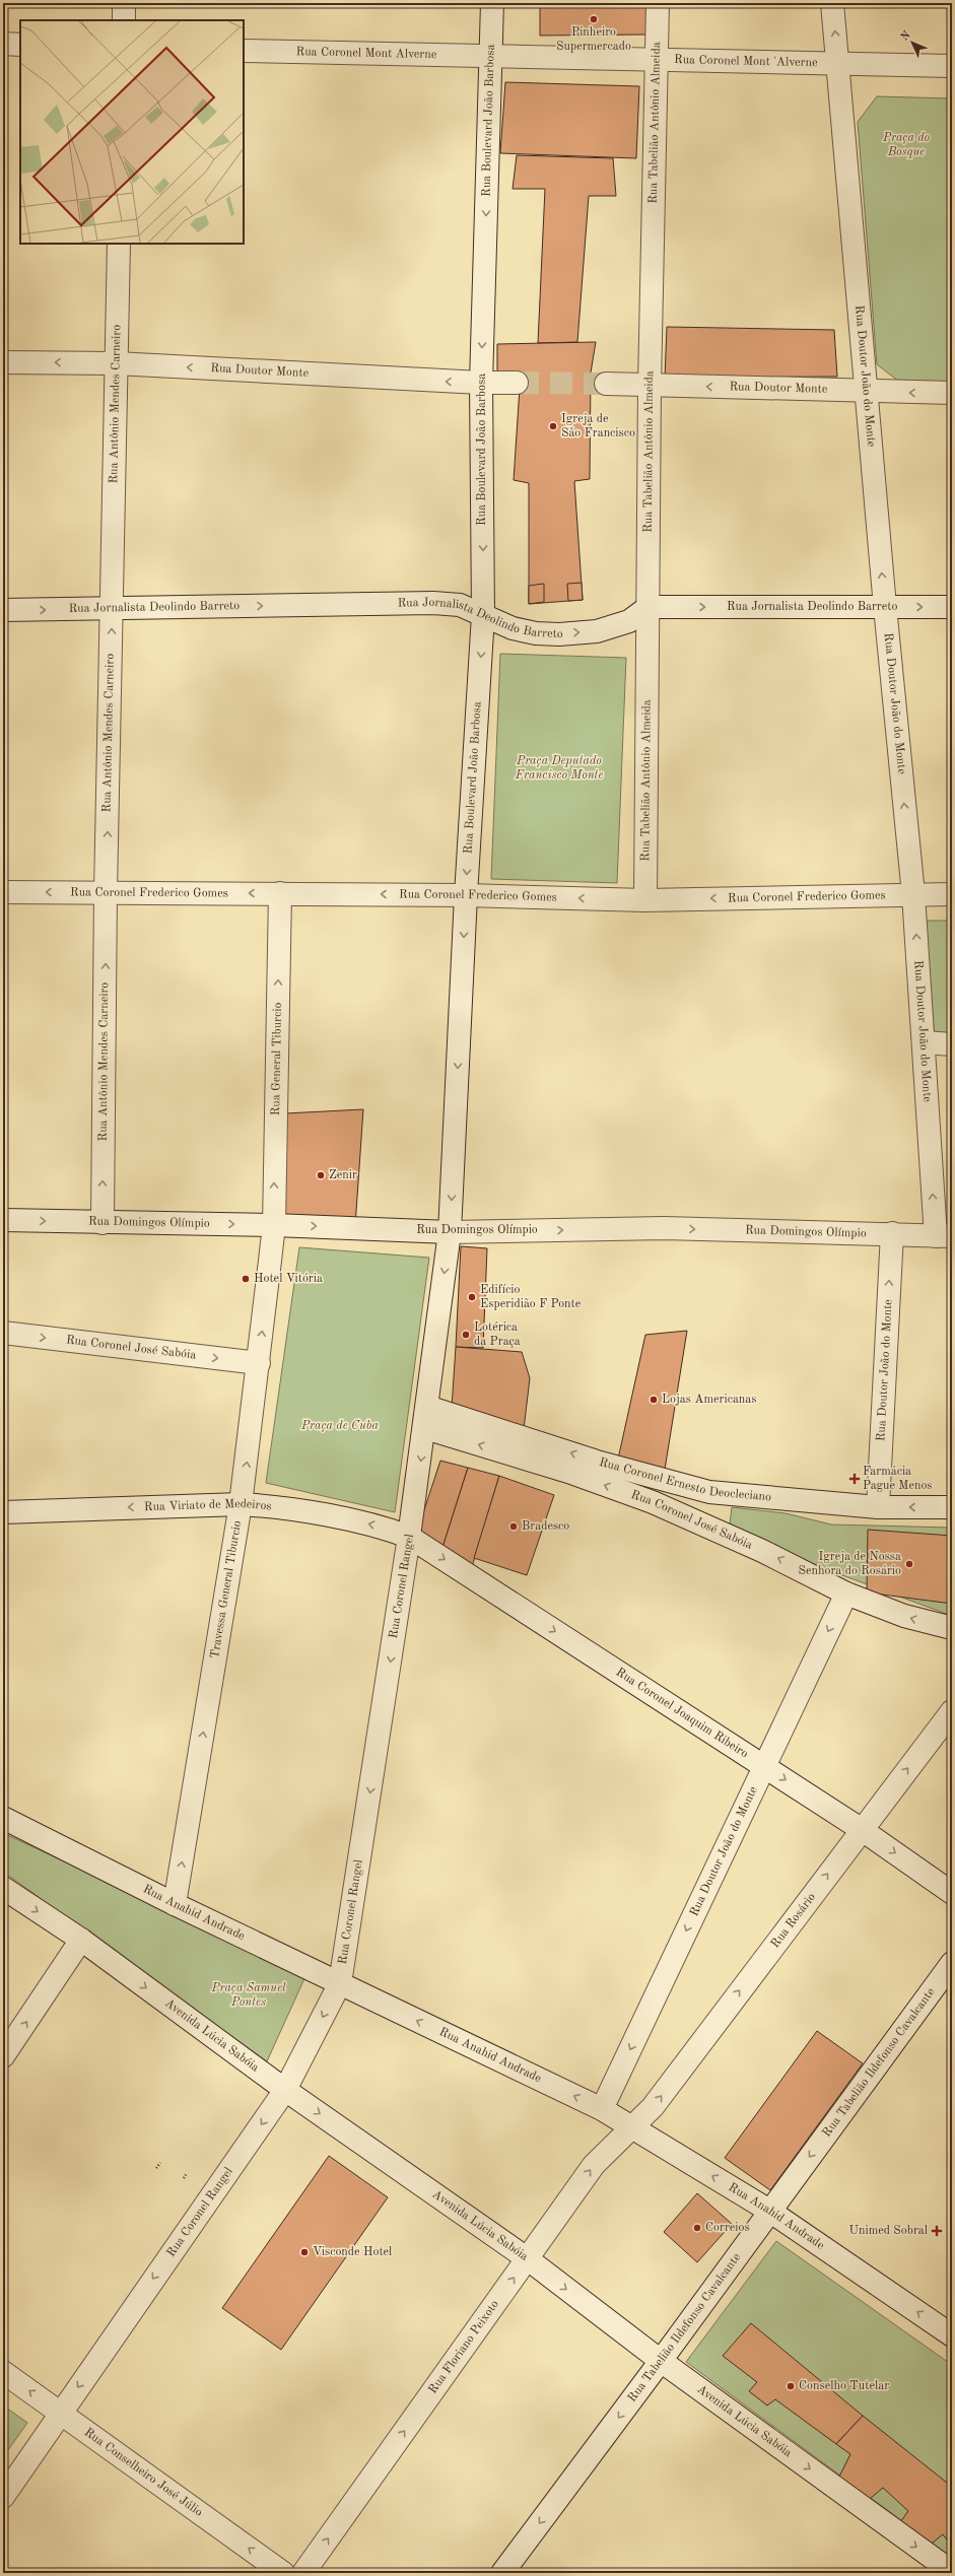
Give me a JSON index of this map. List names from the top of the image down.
{
  "streets": {
    "street": [
      "Rua Coronel Mont Alverne",
      "Rua Coronel Mont 'Alverne",
      "Rua Boulevard João Barbosa",
      "Rua Tabelião Antônio Almeida",
      "Rua Doutor Monte",
      "Rua Doutor João do Monte",
      "Rua Antônio Mendes Carneiro",
      "Rua Jornalista Deolindo Barreto",
      "Rua Coronel Frederico Gomes",
      "Rua General Tiburcio",
      "Rua Domingos Olímpio",
      "Rua Coronel José Sabóia",
      "Rua Coronel Ernesto Deocleciano",
      "Rua Viriato de Medeiros",
      "Rua Coronel Rangel",
      "Travessa General Tiburcio",
      "Rua Coronel Joaquim Ribeiro",
      "Rua Anahid Andrade",
      "Rua Rosário",
      "Avenida Lúcia Sabóia",
      "Rua Tabelião Ildefonso Cavalcante",
      "Rua Floriano Peixoto",
      "Rua Conselheiro José Júlio"
    ]
  },
  "crossings": [
    ["Rua Coronel Mont Alverne", "Rua Coronel Mont 'Alverne"],
    ["Rua Coronel Mont Alverne", "Rua Boulevard João Barbosa"],
    ["Rua Coronel Mont 'Alverne", "Rua Boulevard João Barbosa"],
    ["Rua Coronel Mont 'Alverne", "Rua Tabelião Antônio Almeida"],
    ["Rua Coronel Mont 'Alverne", "Rua Doutor João do Monte"],
    ["Rua Boulevard João Barbosa", "Rua Doutor Monte"],
    ["Rua Boulevard João Barbosa", "Rua Jornalista Deolindo Barreto"],
    ["Rua Boulevard João Barbosa", "Rua Coronel Frederico Gomes"],
    ["Rua Boulevard João Barbosa", "Rua Domingos Olímpio"],
    ["Rua Boulevard João Barbosa", "Rua Coronel Rangel"],
    ["Rua Tabelião Antônio Almeida", "Rua Doutor Monte"],
    ["Rua Tabelião Antônio Almeida", "Rua Jornalista Deolindo Barreto"],
    ["Rua Tabelião Antônio Almeida", "Rua Coronel Frederico Gomes"],
    ["Rua Doutor Monte", "Rua Doutor João do Monte"],
    ["Rua Doutor Monte", "Rua Antônio Mendes Carneiro"],
    ["Rua Doutor João do Monte", "Rua Jornalista Deolindo Barreto"],
    ["Rua Doutor João do Monte", "Rua Coronel Frederico Gomes"],
    ["Rua Doutor João do Monte", "Rua Domingos Olímpio"],
    ["Rua Doutor João do Monte", "Rua Coronel José Sabóia"],
    ["Rua Doutor João do Monte", "Rua Coronel Ernesto Deocleciano"],
    ["Rua Doutor João do Monte", "Rua Coronel Joaquim Ribeiro"],
    ["Rua Doutor João do Monte", "Rua Anahid Andrade"],
    ["Rua Antônio Mendes Carneiro", "Rua Jornalista Deolindo Barreto"],
    ["Rua Antônio Mendes Carneiro", "Rua Coronel Frederico Gomes"],
    ["Rua Antônio Mendes Carneiro", "Rua Domingos Olímpio"],
    ["Rua Coronel Frederico Gomes", "Rua General Tiburcio"],
    ["Rua General Tiburcio", "Rua Domingos Olímpio"],
    ["Rua General Tiburcio", "Travessa General Tiburcio"],
    ["Rua Domingos Olímpio", "Rua Coronel Rangel"],
    ["Rua Domingos Olímpio", "Travessa General Tiburcio"],
    ["Rua Coronel José Sabóia", "Rua Coronel Ernesto Deocleciano"],
    ["Rua Coronel José Sabóia", "Rua Coronel Rangel"],
    ["Rua Coronel José Sabóia", "Travessa General Tiburcio"],
    ["Rua Coronel Ernesto Deocleciano", "Rua Coronel Rangel"],
    ["Rua Viriato de Medeiros", "Rua Coronel Rangel"],
    ["Rua Viriato de Medeiros", "Travessa General Tiburcio"],
    ["Rua Viriato de Medeiros", "Rua Coronel Joaquim Ribeiro"],
    ["Rua Coronel Rangel", "Rua Coronel Joaquim Ribeiro"],
    ["Rua Coronel Rangel", "Rua Anahid Andrade"],
    ["Rua Coronel Rangel", "Avenida Lúcia Sabóia"],
    ["Rua Coronel Rangel", "Rua Conselheiro José Júlio"],
    ["Travessa General Tiburcio", "Rua Anahid Andrade"],
    ["Rua Coronel Joaquim Ribeiro", "Rua Rosário"],
    ["Rua Anahid Andrade", "Rua Rosário"],
    ["Rua Anahid Andrade", "Rua Tabelião Ildefonso Cavalcante"],
    ["Rua Anahid Andrade", "Rua Floriano Peixoto"],
    ["Rua Rosário", "Rua Floriano Peixoto"],
    ["Avenida Lúcia Sabóia", "Rua Tabelião Ildefonso Cavalcante"],
    ["Avenida Lúcia Sabóia", "Rua Floriano Peixoto"]
  ],
  "one_way": [
    "Rua Boulevard João Barbosa",
    "Rua Doutor Monte",
    "Rua Antônio Mendes Carneiro",
    "Rua Jornalista Deolindo Barreto",
    "Rua Coronel Frederico Gomes",
    "Rua General Tiburcio",
    "Rua Domingos Olímpio",
    "Rua Coronel Ernesto Deocleciano",
    "Rua Viriato de Medeiros",
    "Rua Coronel Rangel",
    "Travessa General Tiburcio",
    "Rua Coronel Joaquim Ribeiro",
    "Rua Anahid Andrade",
    "Rua Rosário",
    "Avenida Lúcia Sabóia",
    "Rua Tabelião Ildefonso Cavalcante",
    "Rua Floriano Peixoto",
    "Rua Conselheiro José Júlio"
  ],
  "parks": [
    "Praça do Bosque",
    "Praça Deputado Francisco Monte",
    "Praça de Cuba",
    "Praça Samuel Pontes"
  ],
  "places": {
    "other": [
      "Pinheiro Supermercado",
      "Igreja de São Francisco",
      "Zenir",
      "Hotel Vitória",
      "Edifício Esperidião F Ponte",
      "Lotérica da Praça",
      "Lojas Americanas",
      "Bradesco",
      "Igreja de Nossa Senhora do Rosário",
      "Correios",
      "Visconde Hotel",
      "Conselho Tutelar"
    ],
    "health": ["Farmácia Pague Menos", "Unimed Sobral"]
  },
  "north": "top left"
}
